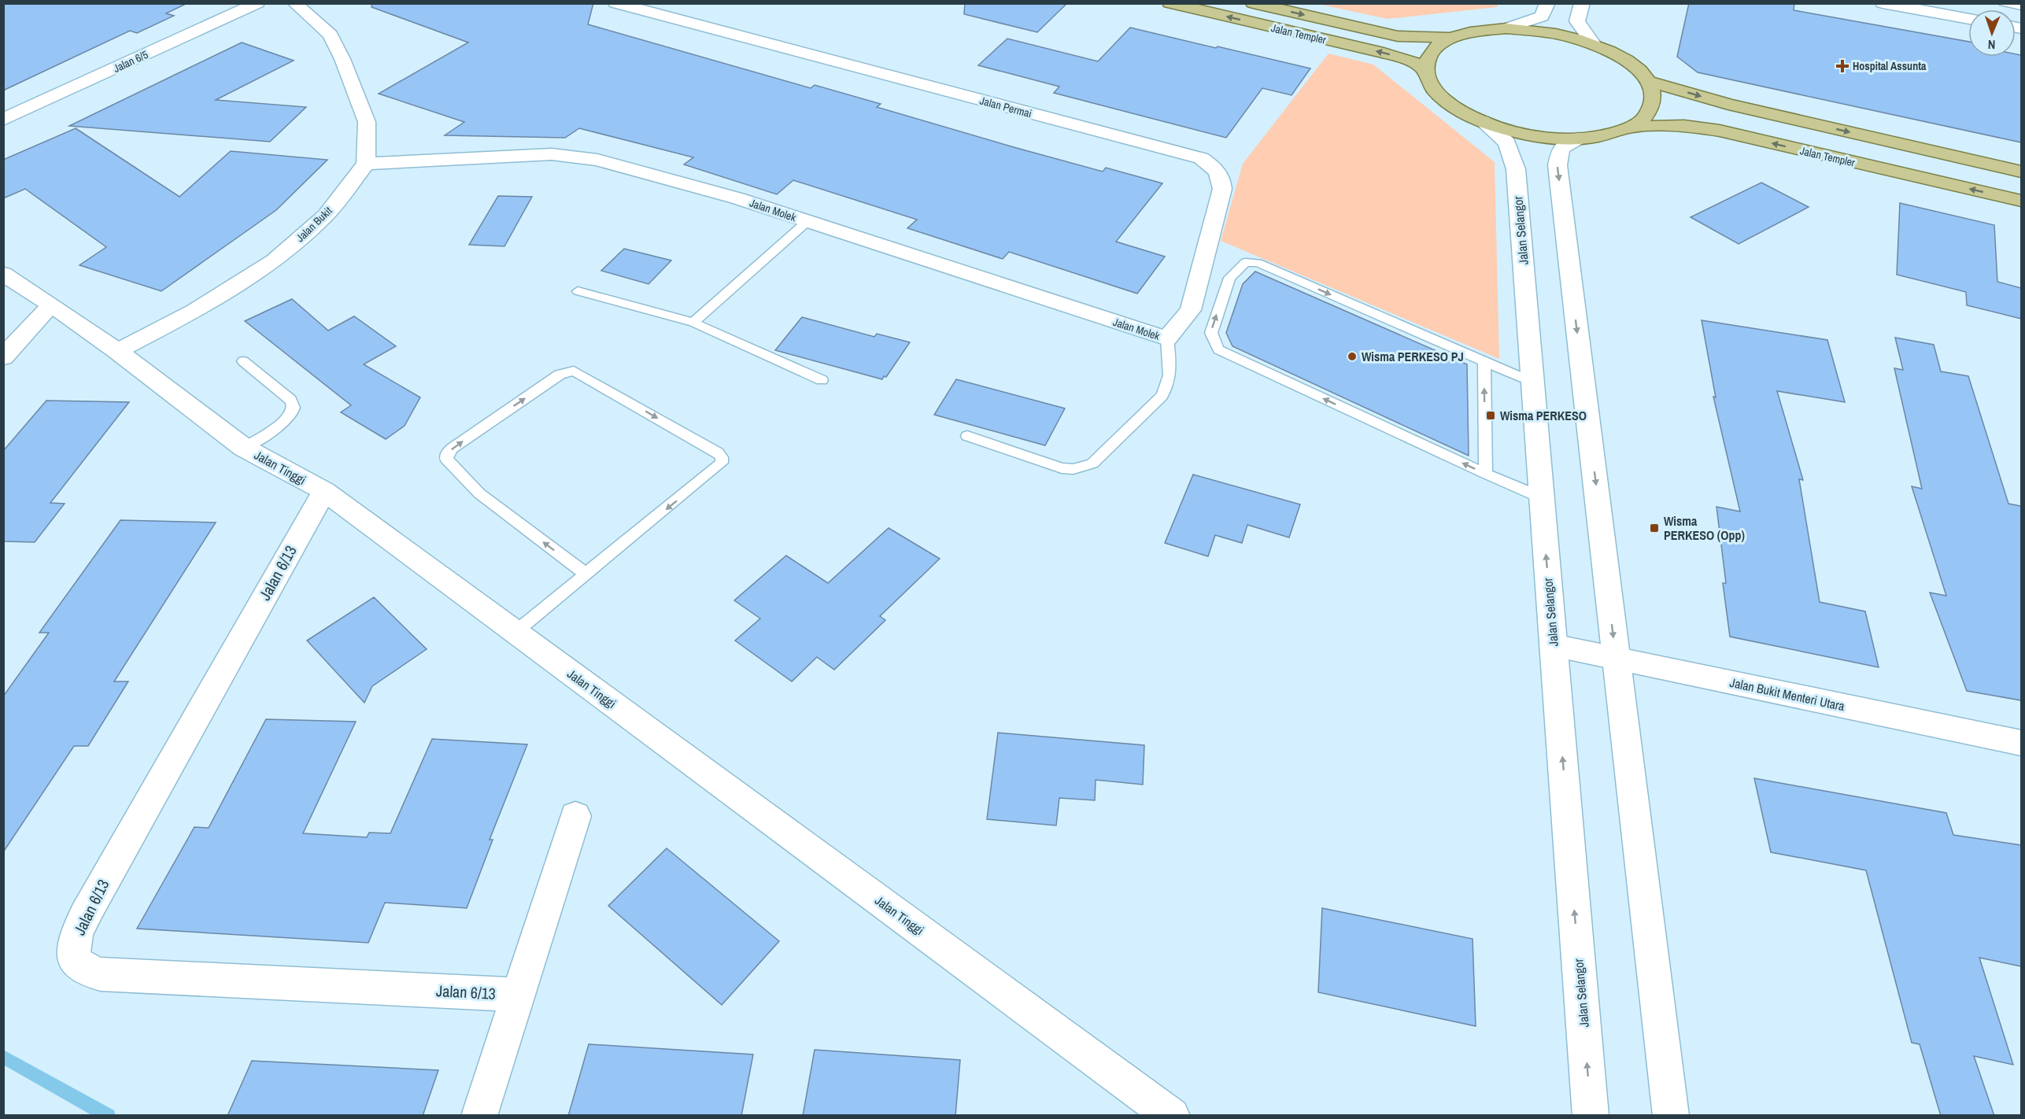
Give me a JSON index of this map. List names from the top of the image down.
{
  "streets": {
    "main road": ["Jalan Templer"],
    "street": [
      "Jalan 6/5",
      "Jalan Permai",
      "Jalan Molek",
      "Jalan Bukit",
      "Jalan Selangor",
      "Jalan Tinggi",
      "Jalan 6/13",
      "Jalan Bukit Menteri Utara"
    ]
  },
  "crossings": [
    ["Jalan Permai", "Jalan Molek"],
    ["Jalan Molek", "Jalan Bukit"],
    ["Jalan Bukit", "Jalan Tinggi"],
    ["Jalan Selangor", "Jalan Bukit Menteri Utara"],
    ["Jalan Tinggi", "Jalan 6/13"]
  ],
  "places": {
    "health": ["Hospital Assunta"],
    "other": ["Wisma PERKESO PJ"],
    "transit": ["Wisma PERKESO", "Wisma PERKESO (Opp)"]
  },
  "north": "bottom"
}
